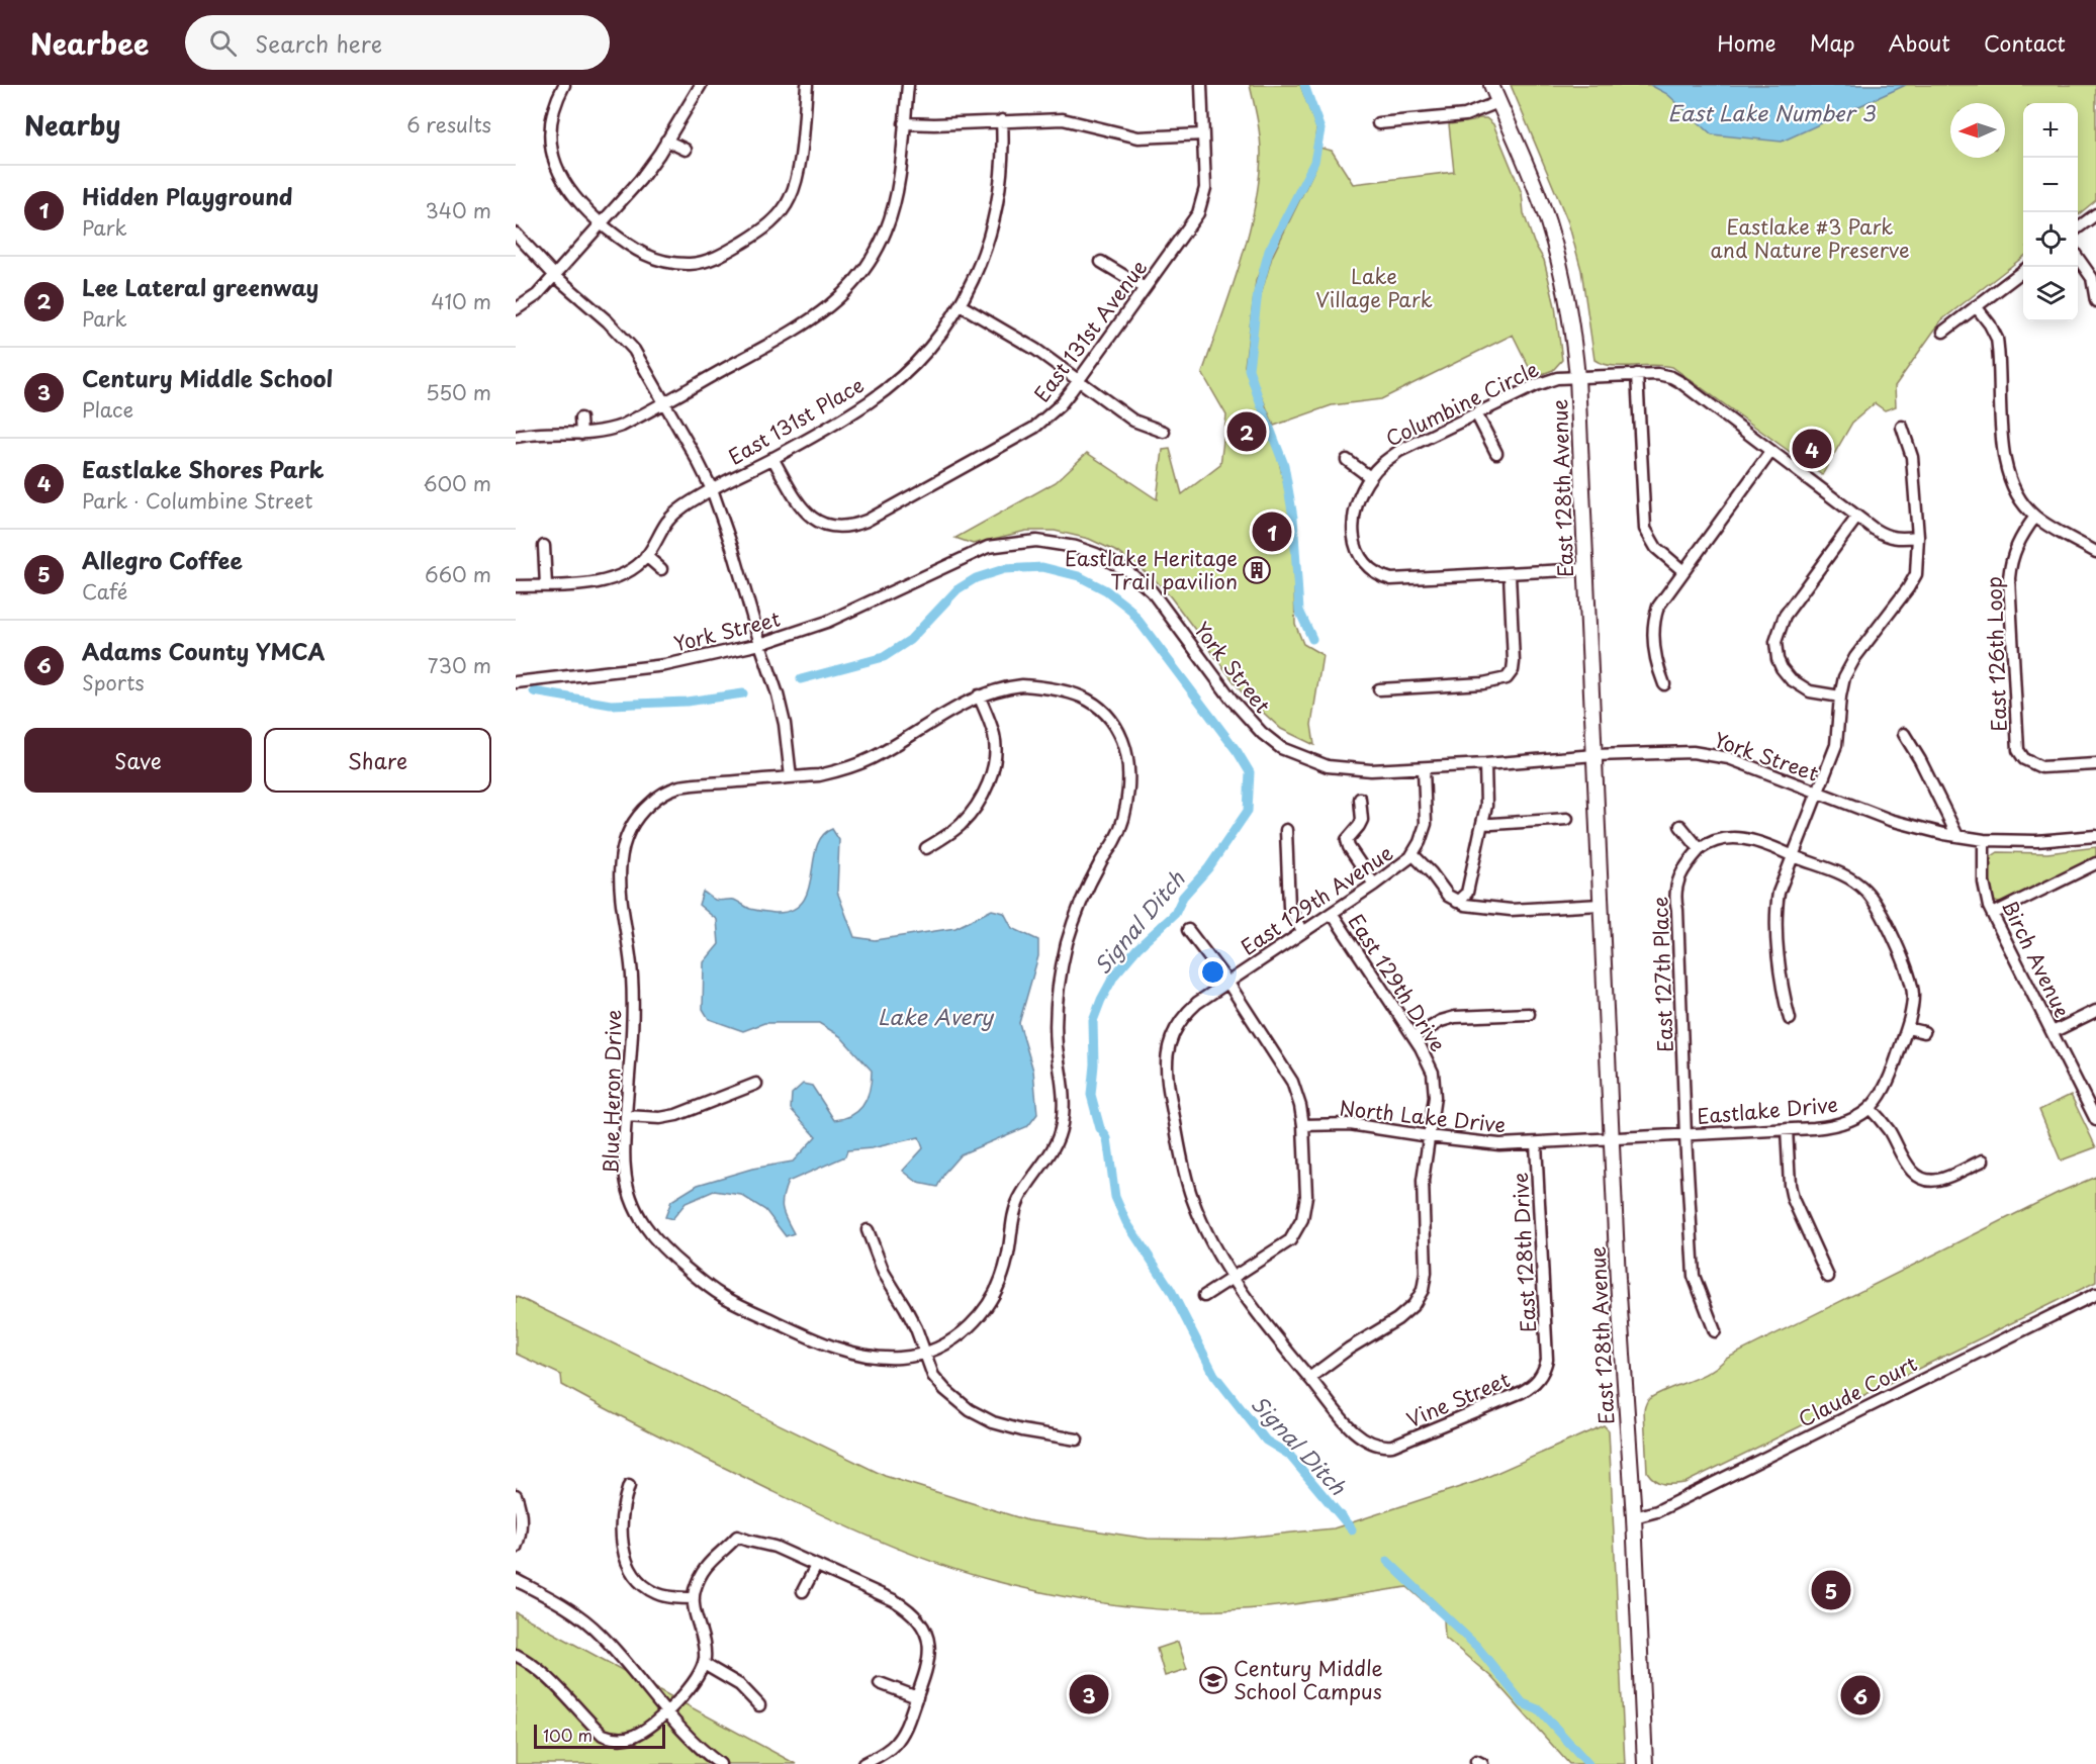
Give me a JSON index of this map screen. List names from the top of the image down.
{
  "streets": {
    "main road": ["East 128th Avenue"],
    "street": [
      "East 131st Avenue",
      "Columbine Circle",
      "East 131st Place",
      "York Street",
      "East 126th Loop",
      "East 129th Avenue",
      "Birch Avenue",
      "East 127th Place",
      "East 129th Drive",
      "Blue Heron Drive",
      "Eastlake Drive",
      "North Lake Drive",
      "East 128th Drive",
      "Claude Court",
      "Vine Street"
    ]
  },
  "crossings": [
    ["East 131st Avenue", "East 131st Place"],
    ["Columbine Circle", "East 128th Avenue"],
    ["East 128th Avenue", "York Street"],
    ["East 128th Avenue", "Eastlake Drive"],
    ["East 128th Avenue", "North Lake Drive"],
    ["East 128th Avenue", "Claude Court"],
    ["York Street", "East 129th Avenue"],
    ["York Street", "Birch Avenue"],
    ["East 129th Avenue", "East 129th Drive"],
    ["East 129th Avenue", "Vine Street"],
    ["East 127th Place", "Eastlake Drive"],
    ["East 129th Drive", "North Lake Drive"],
    ["Eastlake Drive", "North Lake Drive"],
    ["North Lake Drive", "East 128th Drive"],
    ["East 128th Drive", "Vine Street"]
  ],
  "water": ["East Lake Number 3", "Signal Ditch", "Lake Avery"],
  "parks": ["Eastlake #3 Park and Nature Preserve", "Lake Village Park"],
  "places": {
    "building": ["Eastlake Heritage Trail pavilion"],
    "school or university": ["Century Middle School Campus"]
  },
  "scale_bar": "100 m",
  "north": "left",
  "page": {
    "header": "Nearbee",
    "search": "Search here",
    "nav": [
      "Home",
      "Map",
      "About",
      "Contact"
    ],
    "heading": ["Nearby", "6 results"],
    "map_buttons": ["+", "−"],
    "list": [
      {
        "mark": "1",
        "name": "Hidden Playground",
        "note": "Park",
        "value": "340 m"
      },
      {
        "mark": "2",
        "name": "Lee Lateral greenway",
        "note": "Park",
        "value": "410 m"
      },
      {
        "mark": "3",
        "name": "Century Middle School",
        "note": "Place",
        "value": "550 m"
      },
      {
        "mark": "4",
        "name": "Eastlake Shores Park",
        "note": "Park · Columbine Street",
        "value": "600 m"
      },
      {
        "mark": "5",
        "name": "Allegro Coffee",
        "note": "Café",
        "value": "660 m"
      },
      {
        "mark": "6",
        "name": "Adams County YMCA",
        "note": "Sports",
        "value": "730 m"
      }
    ],
    "pins": [
      "2",
      "4",
      "1",
      "5",
      "3",
      "6"
    ],
    "buttons": ["Save", "Share"],
    "scale": "100 m"
  }
}
